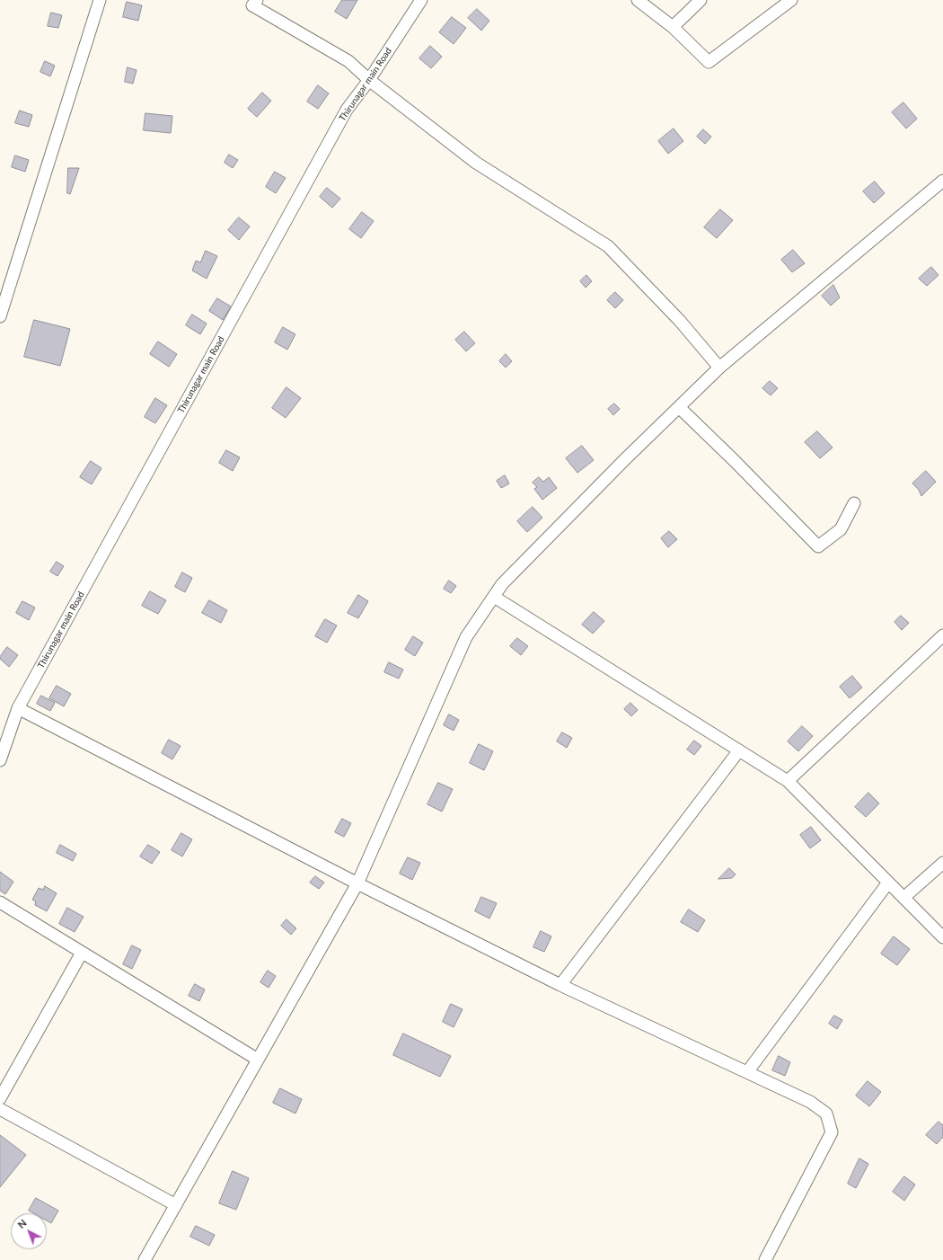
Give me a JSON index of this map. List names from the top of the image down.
{
  "streets": {
    "street": ["Thirunagar main Road"]
  },
  "north": "top left"
}
